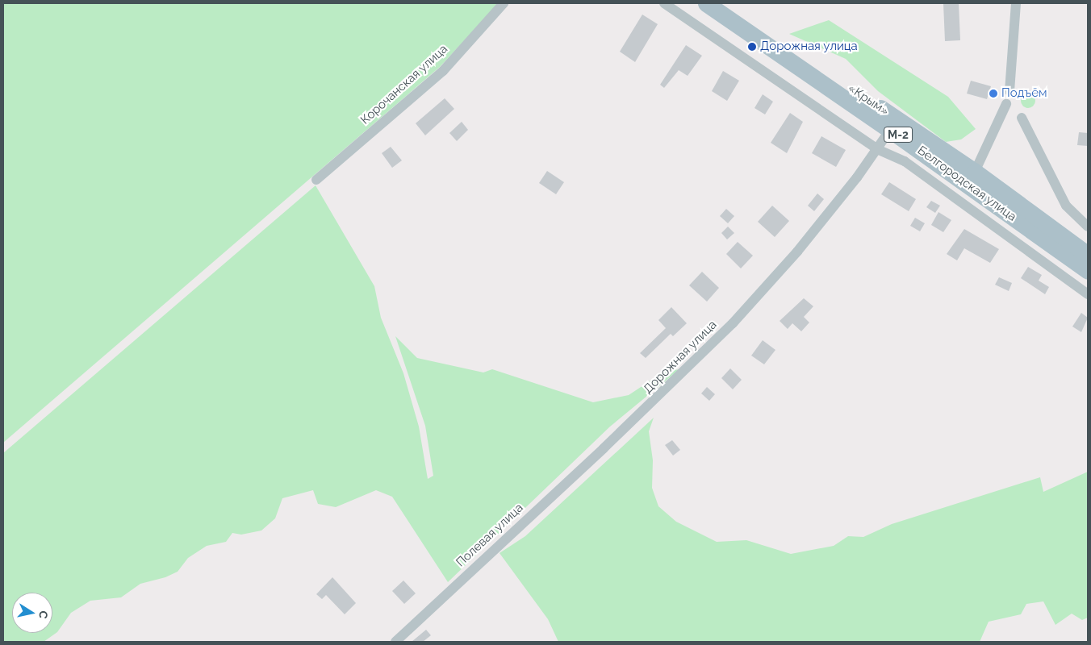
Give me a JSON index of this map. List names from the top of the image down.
{
  "streets": {
    "main road": ["«Крым»", "М-2", "Белгородская улица"],
    "street": ["Корочанская улица", "Дорожная улица", "Полевая улица"]
  },
  "crossings": [
    ["Белгородская улица", "Дорожная улица"],
    ["Дорожная улица", "Полевая улица"]
  ],
  "places": ["Дорожная улица", "Подъём"],
  "north": "right"
}
